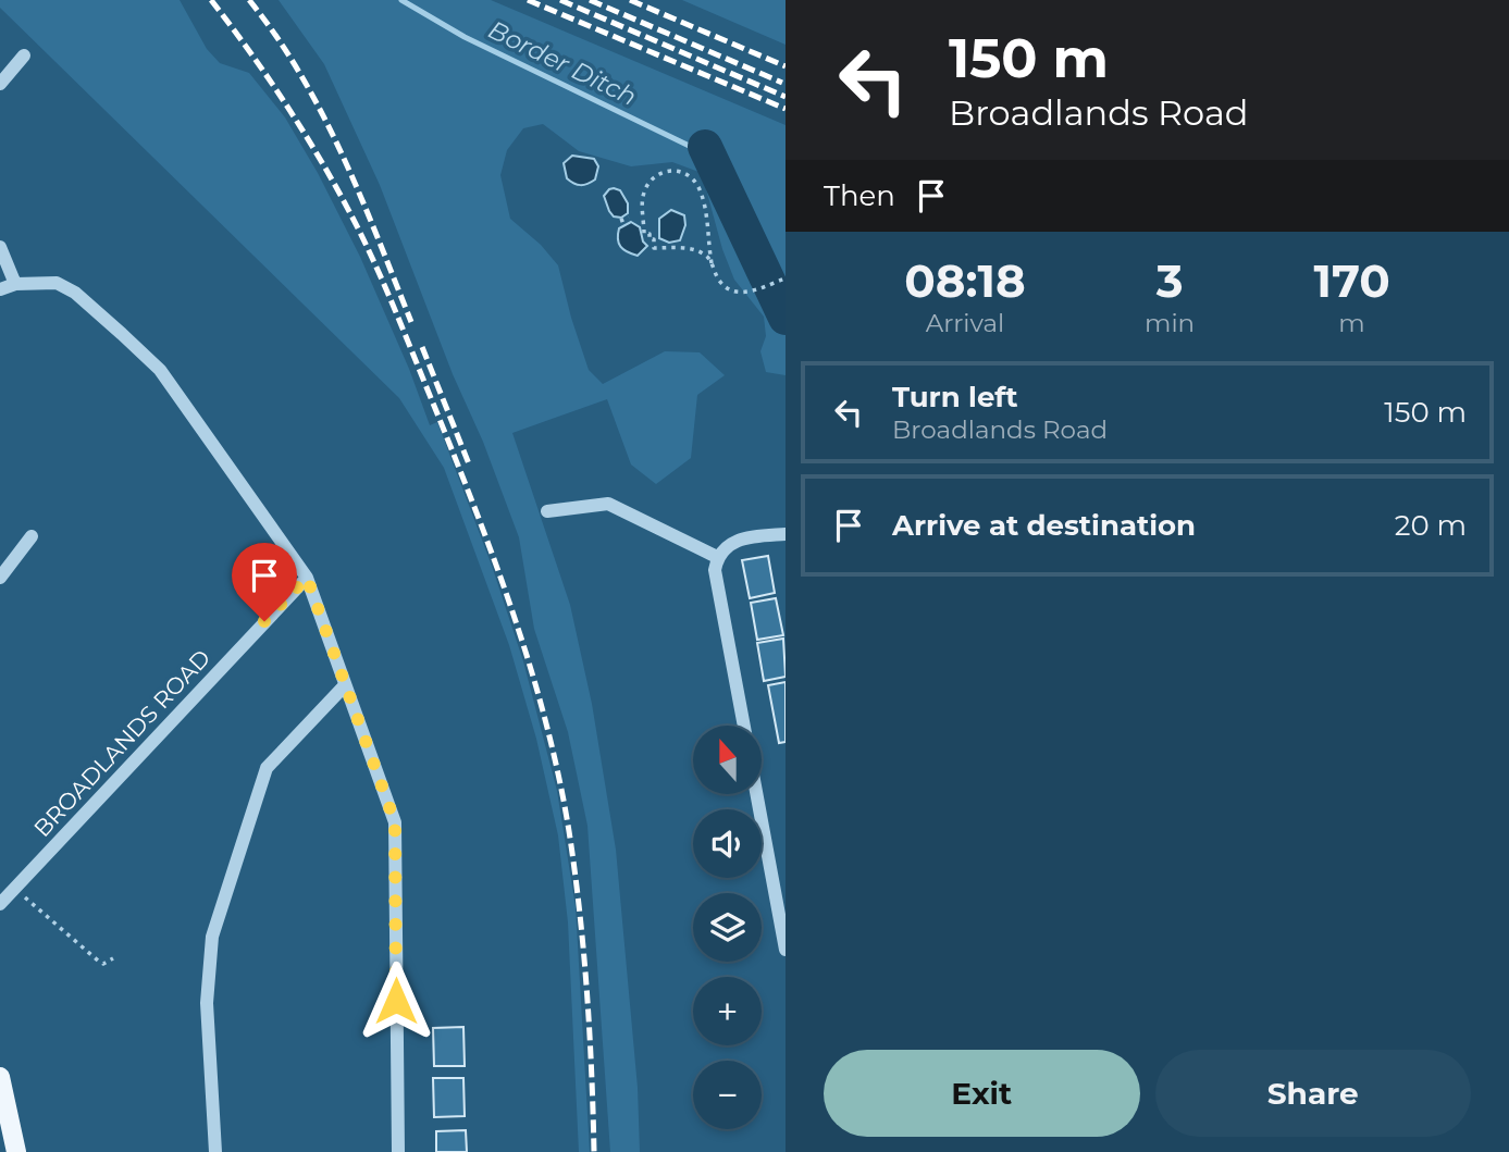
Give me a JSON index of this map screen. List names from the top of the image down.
{
  "streets": {
    "street": ["BROADLANDS ROAD"]
  },
  "water": ["Border Ditch"],
  "north": "top",
  "page": {
    "turn": ["150 m", "Broadlands Road"],
    "then": "Then",
    "eta": [
      "08:18",
      "Arrival",
      "3",
      "min",
      "170",
      "m"
    ],
    "list": [
      {
        "name": "Turn left",
        "note": "Broadlands Road",
        "value": "150 m"
      },
      {
        "name": "Arrive at destination",
        "value": "20 m"
      }
    ],
    "map_buttons": ["+", "−"],
    "buttons": ["Exit", "Share"]
  }
}
